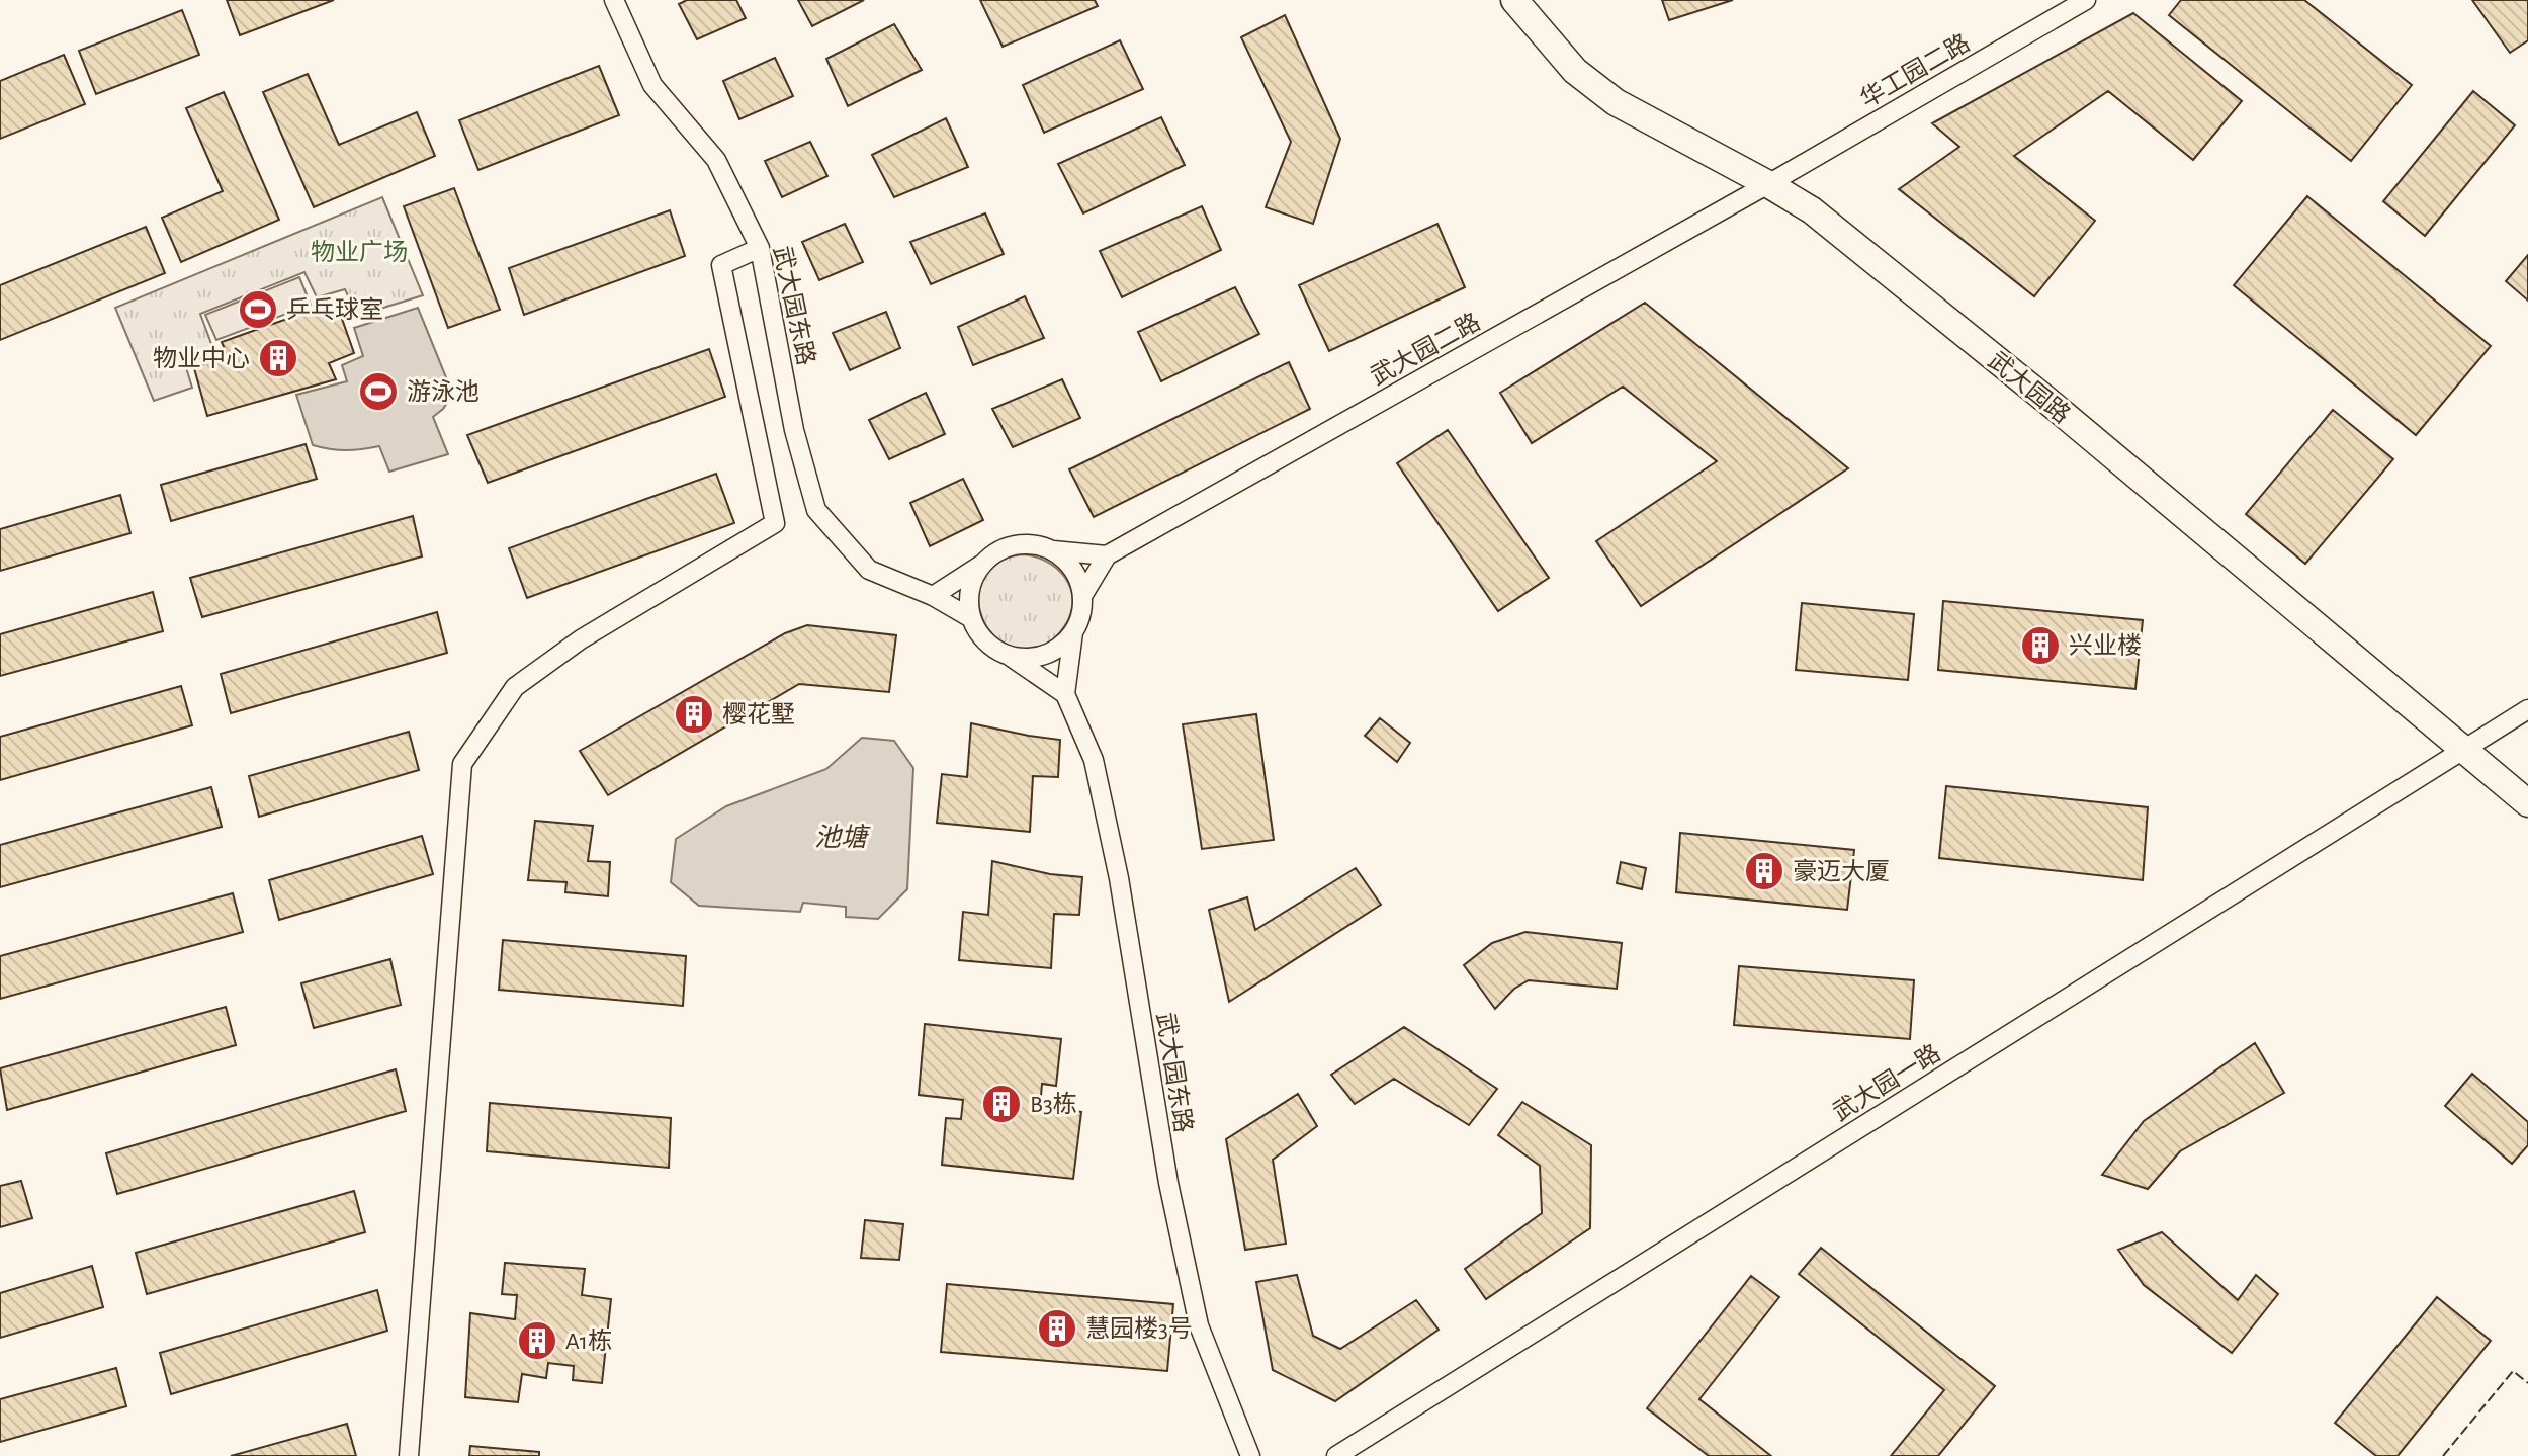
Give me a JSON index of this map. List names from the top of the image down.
{
  "streets": {
    "street": [
      "华工园二路",
      "武大园东路",
      "武大园二路",
      "武大园路",
      "武大园一路"
    ]
  },
  "crossings": [
    ["华工园二路", "武大园二路"],
    ["华工园二路", "武大园路"],
    ["武大园二路", "武大园路"],
    ["武大园路", "武大园一路"]
  ],
  "water": ["池塘"],
  "parks": ["物业广场"],
  "places": {
    "sports": ["乒乓球室", "游泳池"],
    "building": [
      "物业中心",
      "兴业楼",
      "樱花墅",
      "豪迈大厦",
      "B3栋",
      "慧园楼3号",
      "A1栋"
    ]
  }
}
